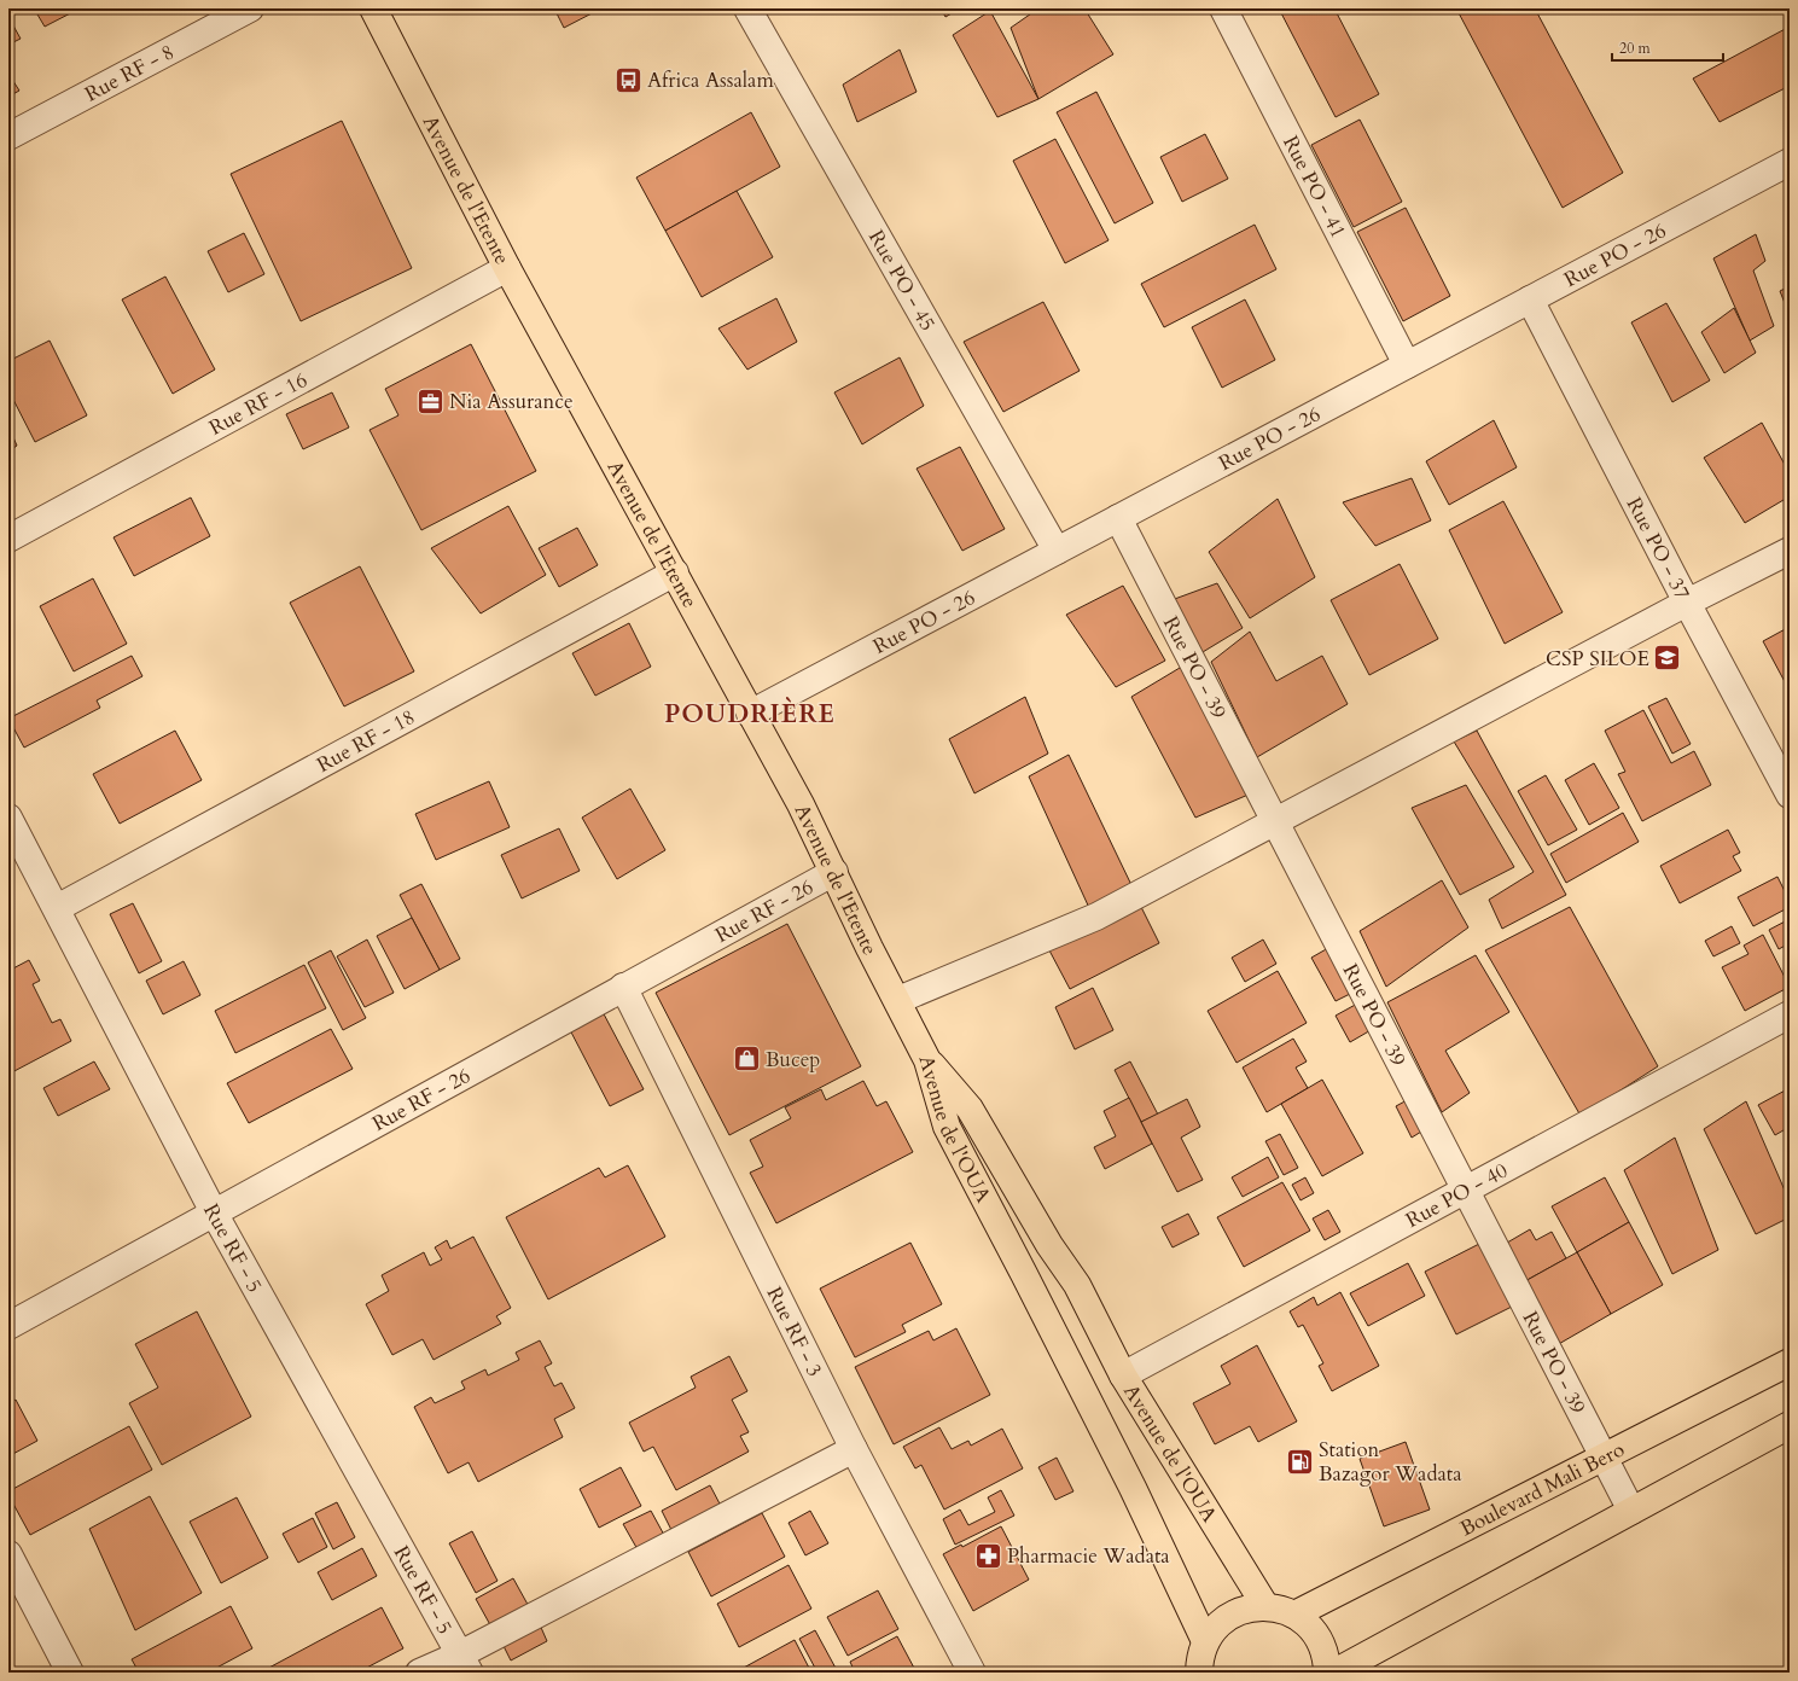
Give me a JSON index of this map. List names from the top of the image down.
{
  "streets": {
    "main road": ["Avenue de l'Etente", "Avenue de l'OUA", "Boulevard Mali Bero"],
    "street": [
      "Rue RF - 8",
      "Rue PO - 41",
      "Rue PO - 26",
      "Rue PO - 45",
      "Rue RF - 16",
      "Rue PO - 37",
      "Rue PO - 39",
      "Rue RF - 18",
      "Rue RF - 26",
      "Rue PO - 40",
      "Rue RF - 5",
      "Rue RF - 3"
    ]
  },
  "crossings": [
    ["Rue PO - 41", "Rue PO - 26"],
    ["Avenue de l'Etente", "Rue PO - 26"],
    ["Avenue de l'Etente", "Rue RF - 16"],
    ["Avenue de l'Etente", "Rue RF - 18"],
    ["Avenue de l'Etente", "Rue RF - 26"],
    ["Avenue de l'Etente", "Avenue de l'OUA"],
    ["Rue PO - 26", "Rue PO - 45"],
    ["Rue PO - 26", "Rue PO - 37"],
    ["Rue PO - 26", "Rue PO - 39"],
    ["Rue PO - 39", "Rue PO - 40"],
    ["Rue PO - 39", "Boulevard Mali Bero"],
    ["Rue RF - 18", "Rue RF - 5"],
    ["Rue RF - 26", "Rue RF - 5"],
    ["Rue RF - 26", "Rue RF - 3"],
    ["Avenue de l'OUA", "Rue PO - 40"]
  ],
  "districts": ["POUDRIÈRE"],
  "places": {
    "bus stop": ["Africa Assalam"],
    "office": ["Nia Assurance"],
    "school or university": ["CSP SILOE"],
    "shop": ["Bucep"],
    "fuel station": ["Station Bazagor Wadata"],
    "pharmacy": ["Pharmacie Wadata"]
  },
  "scale_bar": "20 m"
}
